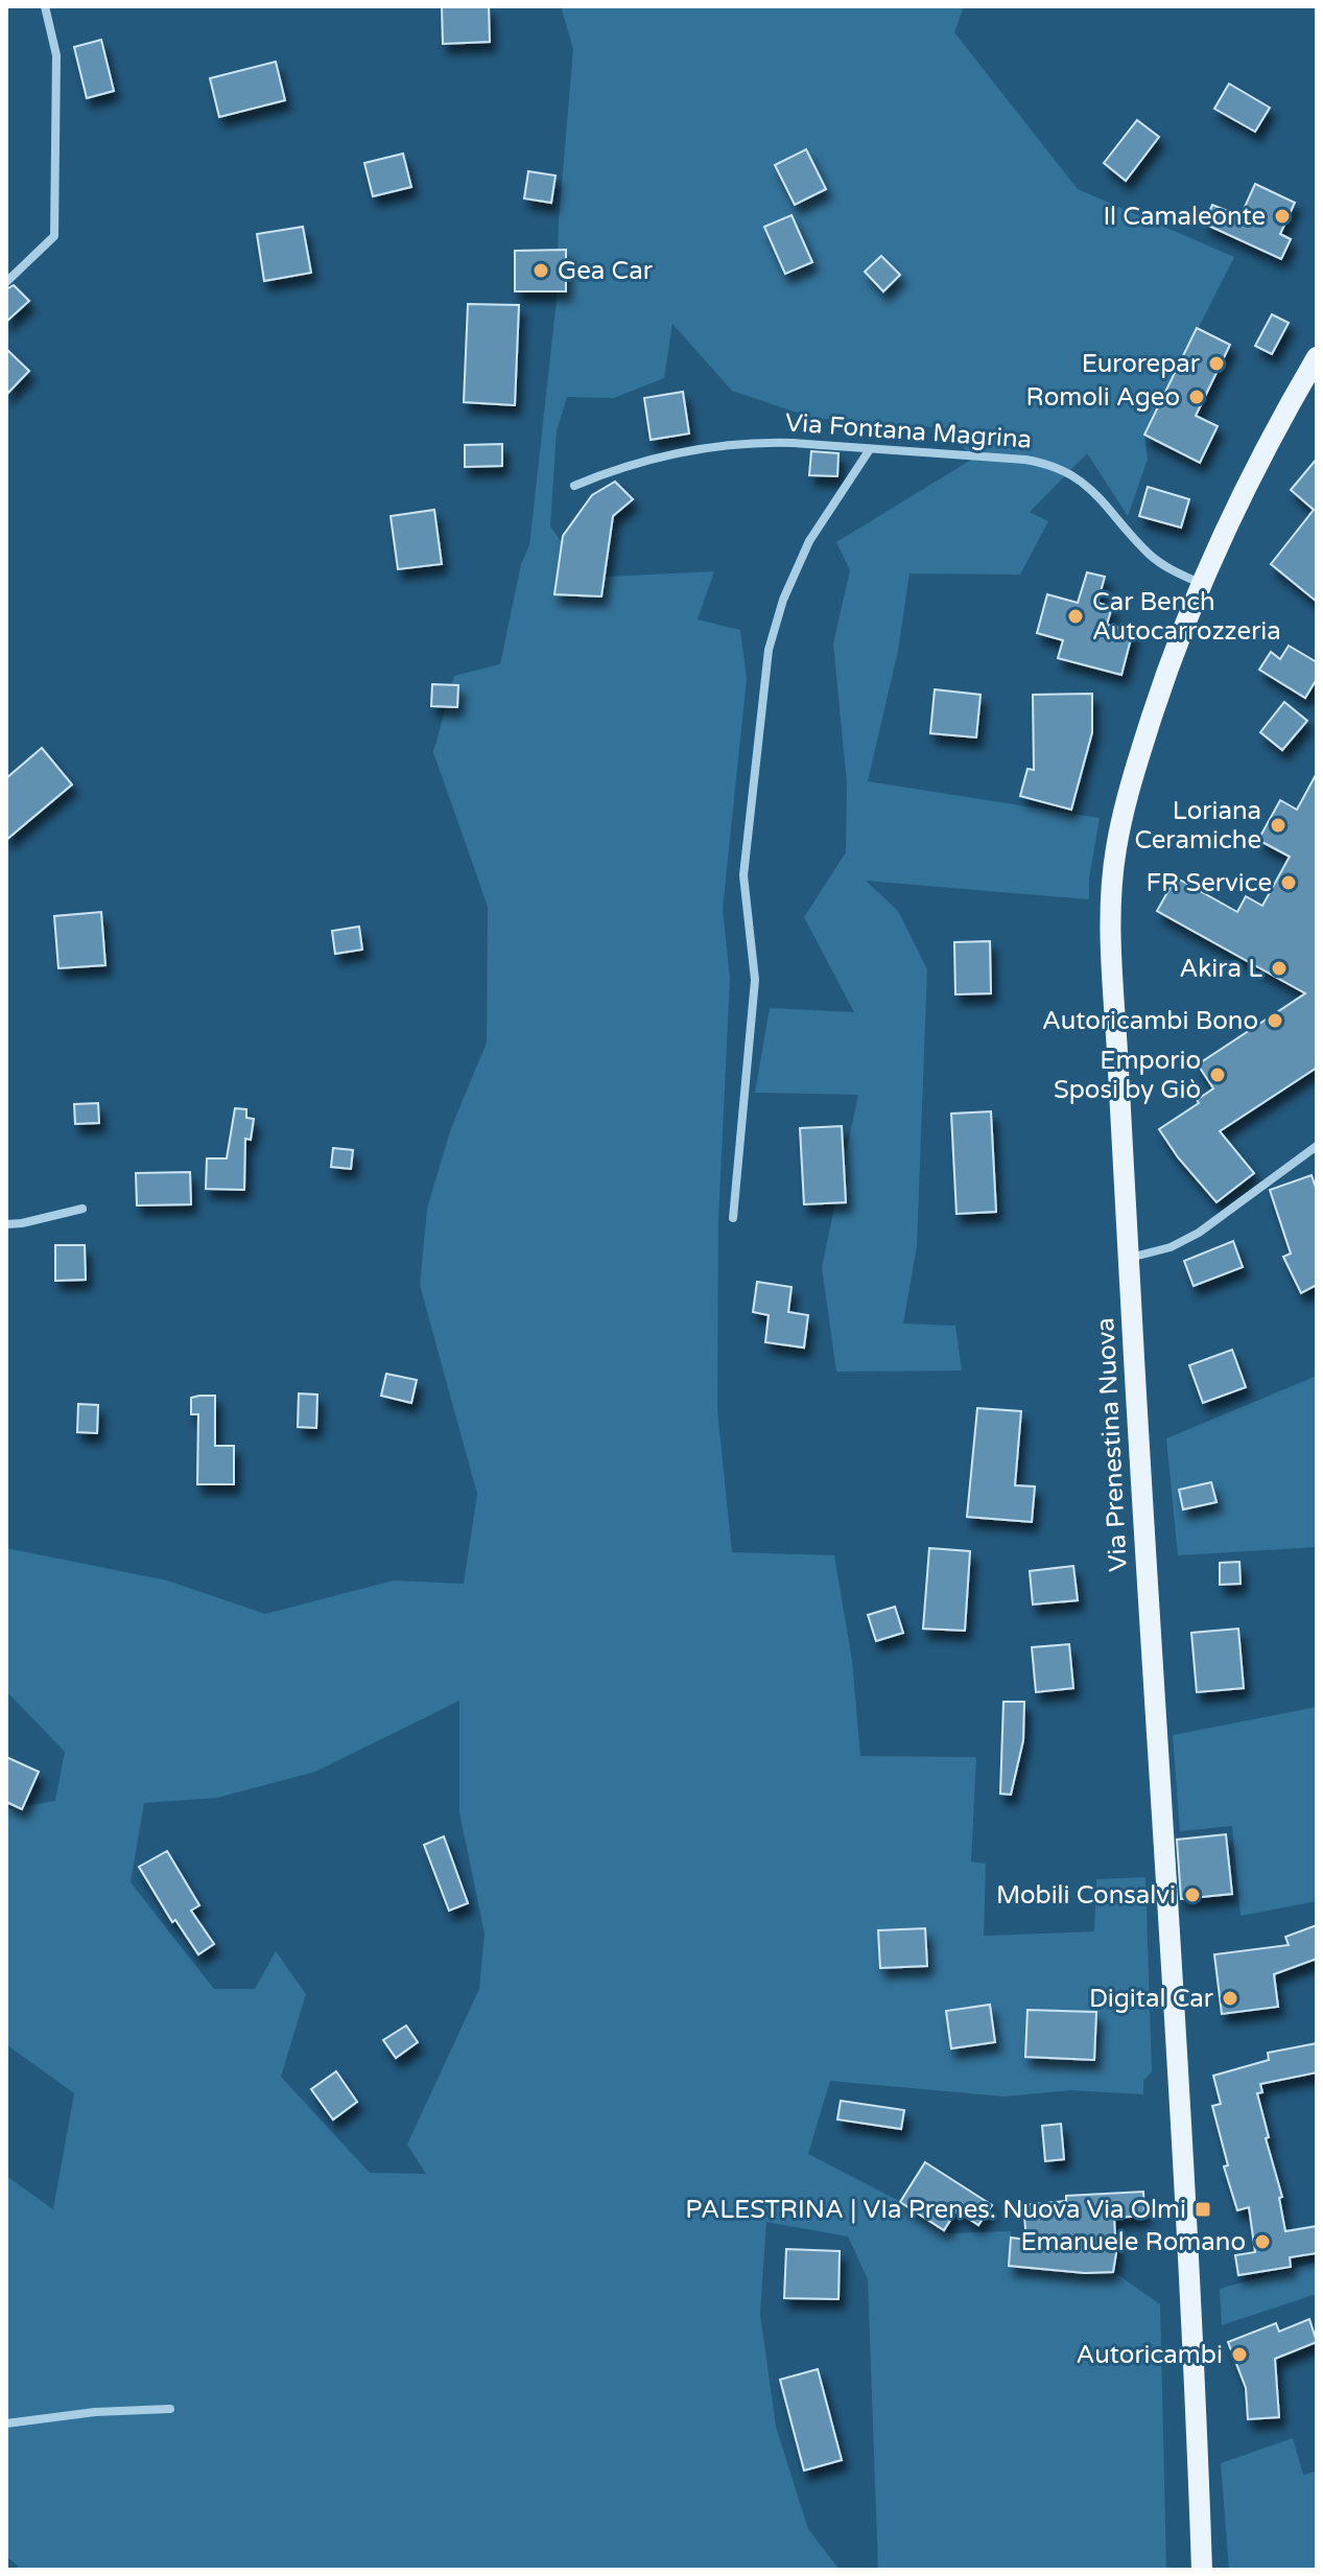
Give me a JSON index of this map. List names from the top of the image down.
{
  "streets": {
    "main road": ["Via Prenestina Nuova"],
    "street": ["Via Fontana Magrina"]
  },
  "crossings": [
    ["Via Fontana Magrina", "Via Prenestina Nuova"]
  ],
  "places": {
    "other": [
      "Il Camaleonte",
      "Gea Car",
      "Eurorepar",
      "Romoli Ageo",
      "Car Bench Autocarrozzeria",
      "Loriana Ceramiche",
      "FR Service",
      "Akira L",
      "Autoricambi Bono",
      "Emporio Sposi by Giò",
      "Mobili Consalvi",
      "Digital Car",
      "Emanuele Romano",
      "Autoricambi"
    ],
    "transit": ["PALESTRINA | VIa Prenes. Nuova Via Olmi"]
  }
}
